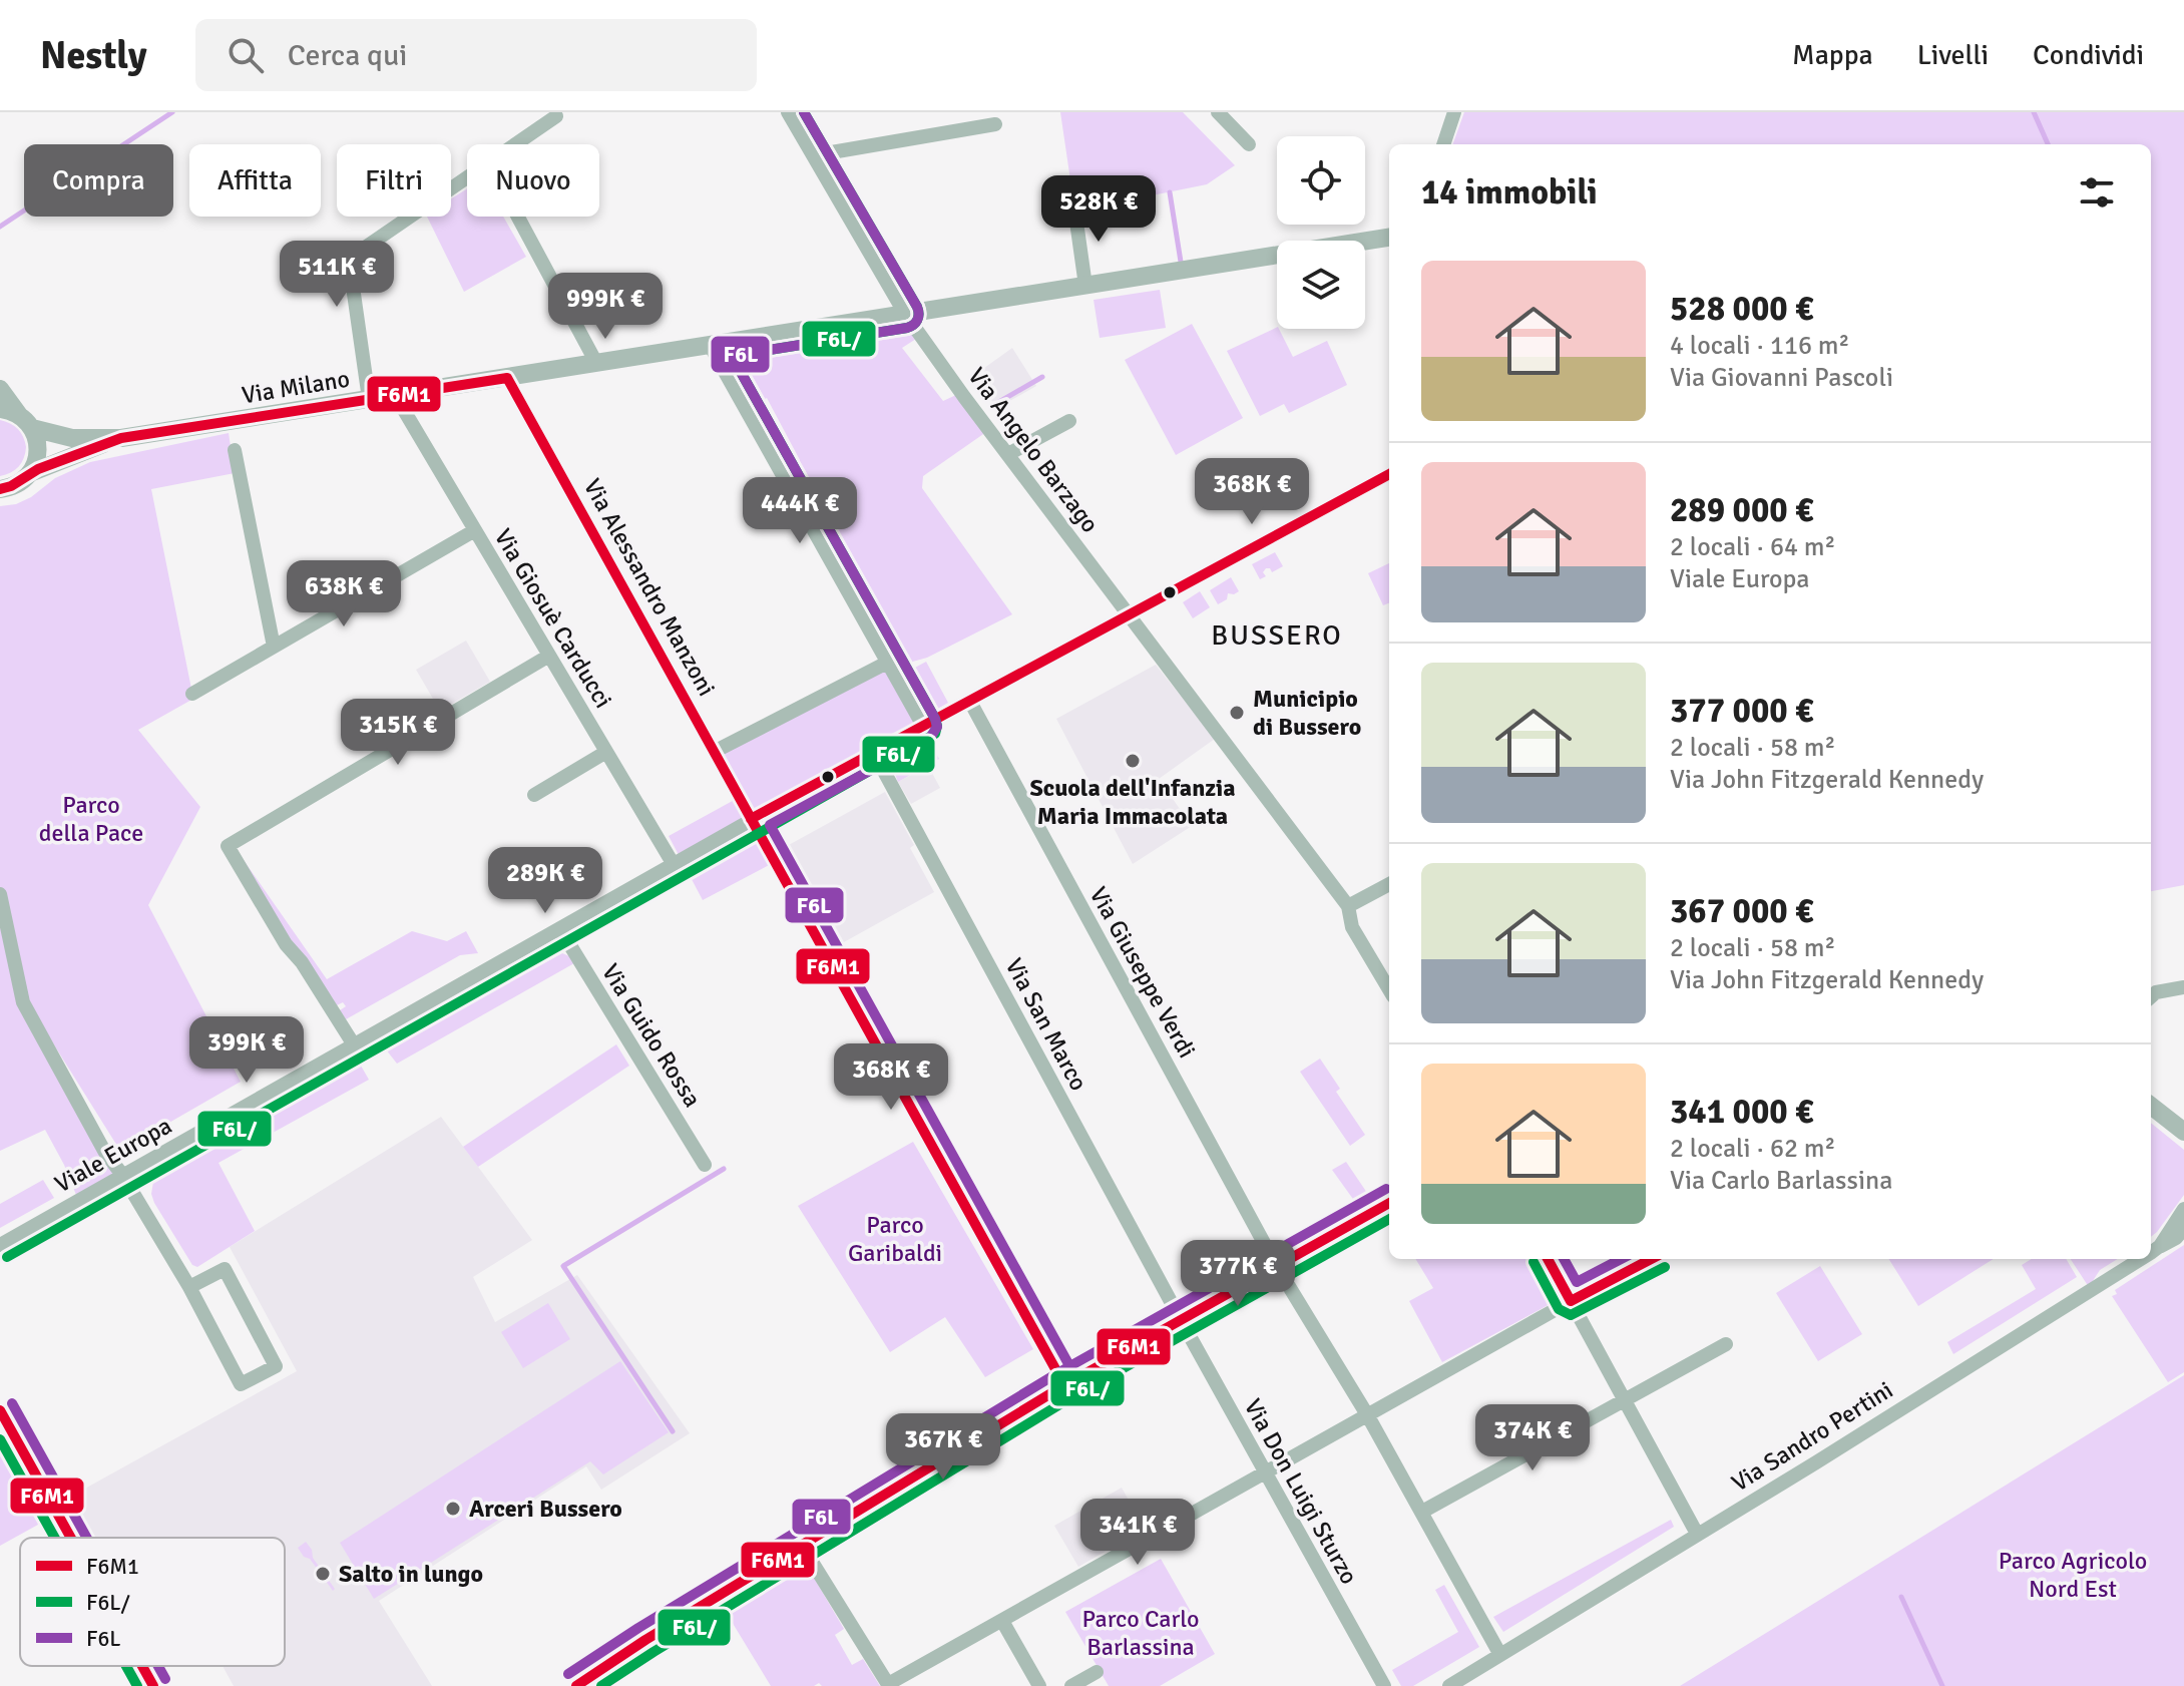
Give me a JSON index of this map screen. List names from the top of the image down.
{
  "streets": {
    "street": [
      "Via Milano",
      "Via Angelo Barzago",
      "Via Alessandro Manzoni",
      "Via Giosuè Carducci",
      "Via Giuseppe Verdi",
      "Via San Marco",
      "Via Guido Rossa",
      "Viale Europa",
      "Via Sandro Pertini",
      "Via Don Luigi Sturzo"
    ]
  },
  "crossings": [
    ["Via Milano", "Via Angelo Barzago"],
    ["Via Milano", "Via Alessandro Manzoni"],
    ["Via Milano", "Via Giosuè Carducci"],
    ["Via Angelo Barzago", "Viale Europa"],
    ["Via Alessandro Manzoni", "Viale Europa"],
    ["Via Giosuè Carducci", "Viale Europa"],
    ["Via Giuseppe Verdi", "Viale Europa"],
    ["Via Giuseppe Verdi", "Via Sandro Pertini"],
    ["Via San Marco", "Viale Europa"],
    ["Via San Marco", "Via Don Luigi Sturzo"],
    ["Via Guido Rossa", "Viale Europa"]
  ],
  "districts": ["BUSSERO"],
  "parks": [
    "Parco della Pace",
    "Parco Garibaldi",
    "Parco Agricolo Nord Est",
    "Parco Carlo Barlassina"
  ],
  "places": [
    "Municipio di Bussero",
    "Scuola dell'Infanzia Maria Immacolata",
    "Arceri Bussero",
    "Salto in lungo"
  ],
  "lines": ["transit line F6L/", "transit line F6L", "transit line F6M1"],
  "legend": ["F6M1", "F6L/", "F6L"],
  "page": {
    "header": "Nestly",
    "search": "Cerca qui",
    "nav": ["Mappa", "Livelli", "Condividi"],
    "chip": [
      "Compra",
      "Affitta",
      "Filtri",
      "Nuovo"
    ],
    "heading": "14 immobili",
    "price": [
      "528K €",
      "511K €",
      "999K €",
      "368K €",
      "444K €",
      "638K €",
      "315K €",
      "289K €",
      "399K €",
      "368K €",
      "377K €",
      "374K €",
      "367K €",
      "341K €"
    ],
    "list": [
      {
        "name": "528 000 €",
        "note": "4 locali · 116 m² · Via Giovanni Pascoli"
      },
      {
        "name": "289 000 €",
        "note": "2 locali · 64 m² · Viale Europa"
      },
      {
        "name": "377 000 €",
        "note": "2 locali · 58 m² · Via John Fitzgerald Kennedy"
      },
      {
        "name": "367 000 €",
        "note": "2 locali · 58 m² · Via John Fitzgerald Kennedy"
      },
      {
        "name": "341 000 €",
        "note": "2 locali · 62 m² · Via Carlo Barlassina"
      }
    ]
  }
}
